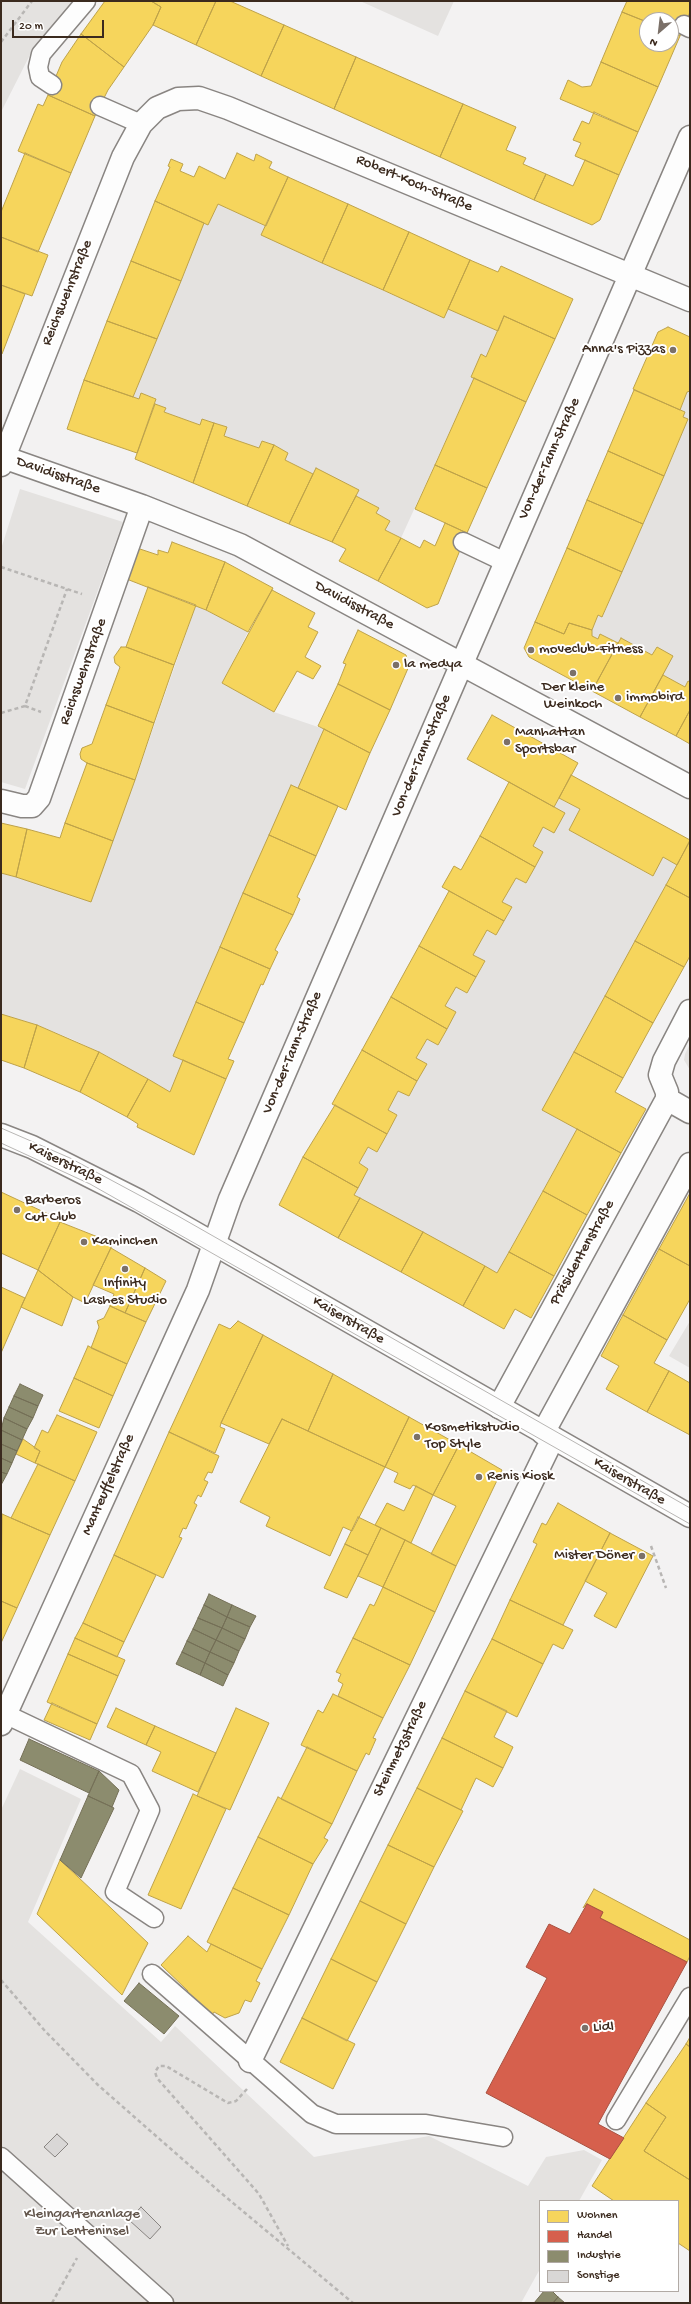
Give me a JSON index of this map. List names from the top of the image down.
{
  "streets": {
    "street": [
      "Robert-Koch-Straße",
      "Reichswehrstraße",
      "Von-der-Tann-Straße",
      "Davidisstraße",
      "Kaiserstraße",
      "Präsidentenstraße",
      "Manteuffelstraße",
      "Steinmetzstraße"
    ]
  },
  "crossings": [
    ["Robert-Koch-Straße", "Reichswehrstraße"],
    ["Robert-Koch-Straße", "Von-der-Tann-Straße"],
    ["Reichswehrstraße", "Davidisstraße"],
    ["Von-der-Tann-Straße", "Davidisstraße"],
    ["Von-der-Tann-Straße", "Kaiserstraße"],
    ["Von-der-Tann-Straße", "Manteuffelstraße"],
    ["Kaiserstraße", "Präsidentenstraße"],
    ["Kaiserstraße", "Manteuffelstraße"],
    ["Kaiserstraße", "Steinmetzstraße"]
  ],
  "parks": ["Kleingartenanlage Zur Lenteninsel"],
  "places": [
    "Anna's Pizzas",
    "moveclub-Fitness",
    "la medya",
    "Der kleine Weinkoch",
    "immobird",
    "Manhattan Sportsbar",
    "Barberos Cut Club",
    "Kaminchen",
    "Infinity Lashes Studio",
    "Kosmetikstudio Top Style",
    "Renis Kiosk",
    "Mister Döner",
    "Lidl"
  ],
  "legend": [
    "Wohnen",
    "Handel",
    "Industrie",
    "Sonstige"
  ],
  "scale_bar": "20 m",
  "north": "bottom left"
}
